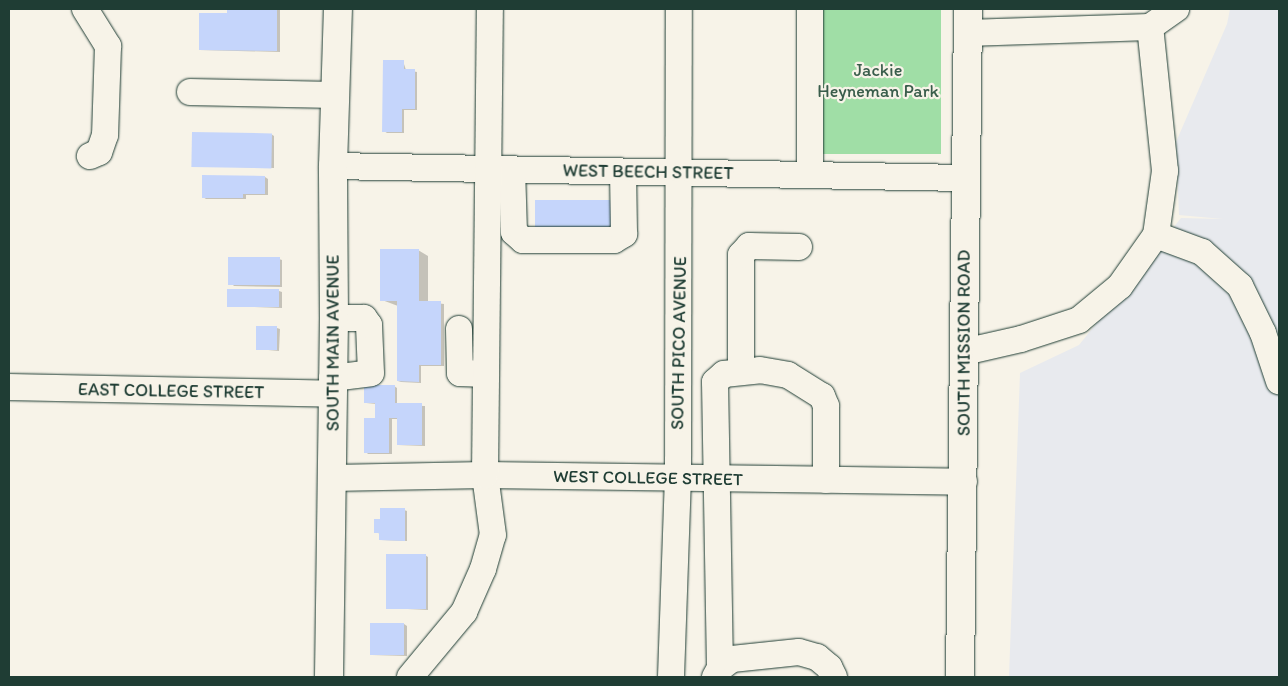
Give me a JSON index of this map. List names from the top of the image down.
{
  "streets": {
    "main road": ["SOUTH MAIN AVENUE", "SOUTH MISSION ROAD"],
    "street": [
      "WEST BEECH STREET",
      "SOUTH PICO AVENUE",
      "EAST COLLEGE STREET",
      "WEST COLLEGE STREET"
    ]
  },
  "crossings": [
    ["WEST BEECH STREET", "SOUTH MAIN AVENUE"],
    ["WEST BEECH STREET", "SOUTH PICO AVENUE"],
    ["WEST BEECH STREET", "SOUTH MISSION ROAD"],
    ["SOUTH MAIN AVENUE", "EAST COLLEGE STREET"],
    ["SOUTH MAIN AVENUE", "WEST COLLEGE STREET"],
    ["SOUTH PICO AVENUE", "WEST COLLEGE STREET"],
    ["SOUTH MISSION ROAD", "WEST COLLEGE STREET"]
  ],
  "parks": ["Jackie Heyneman Park"]
}
